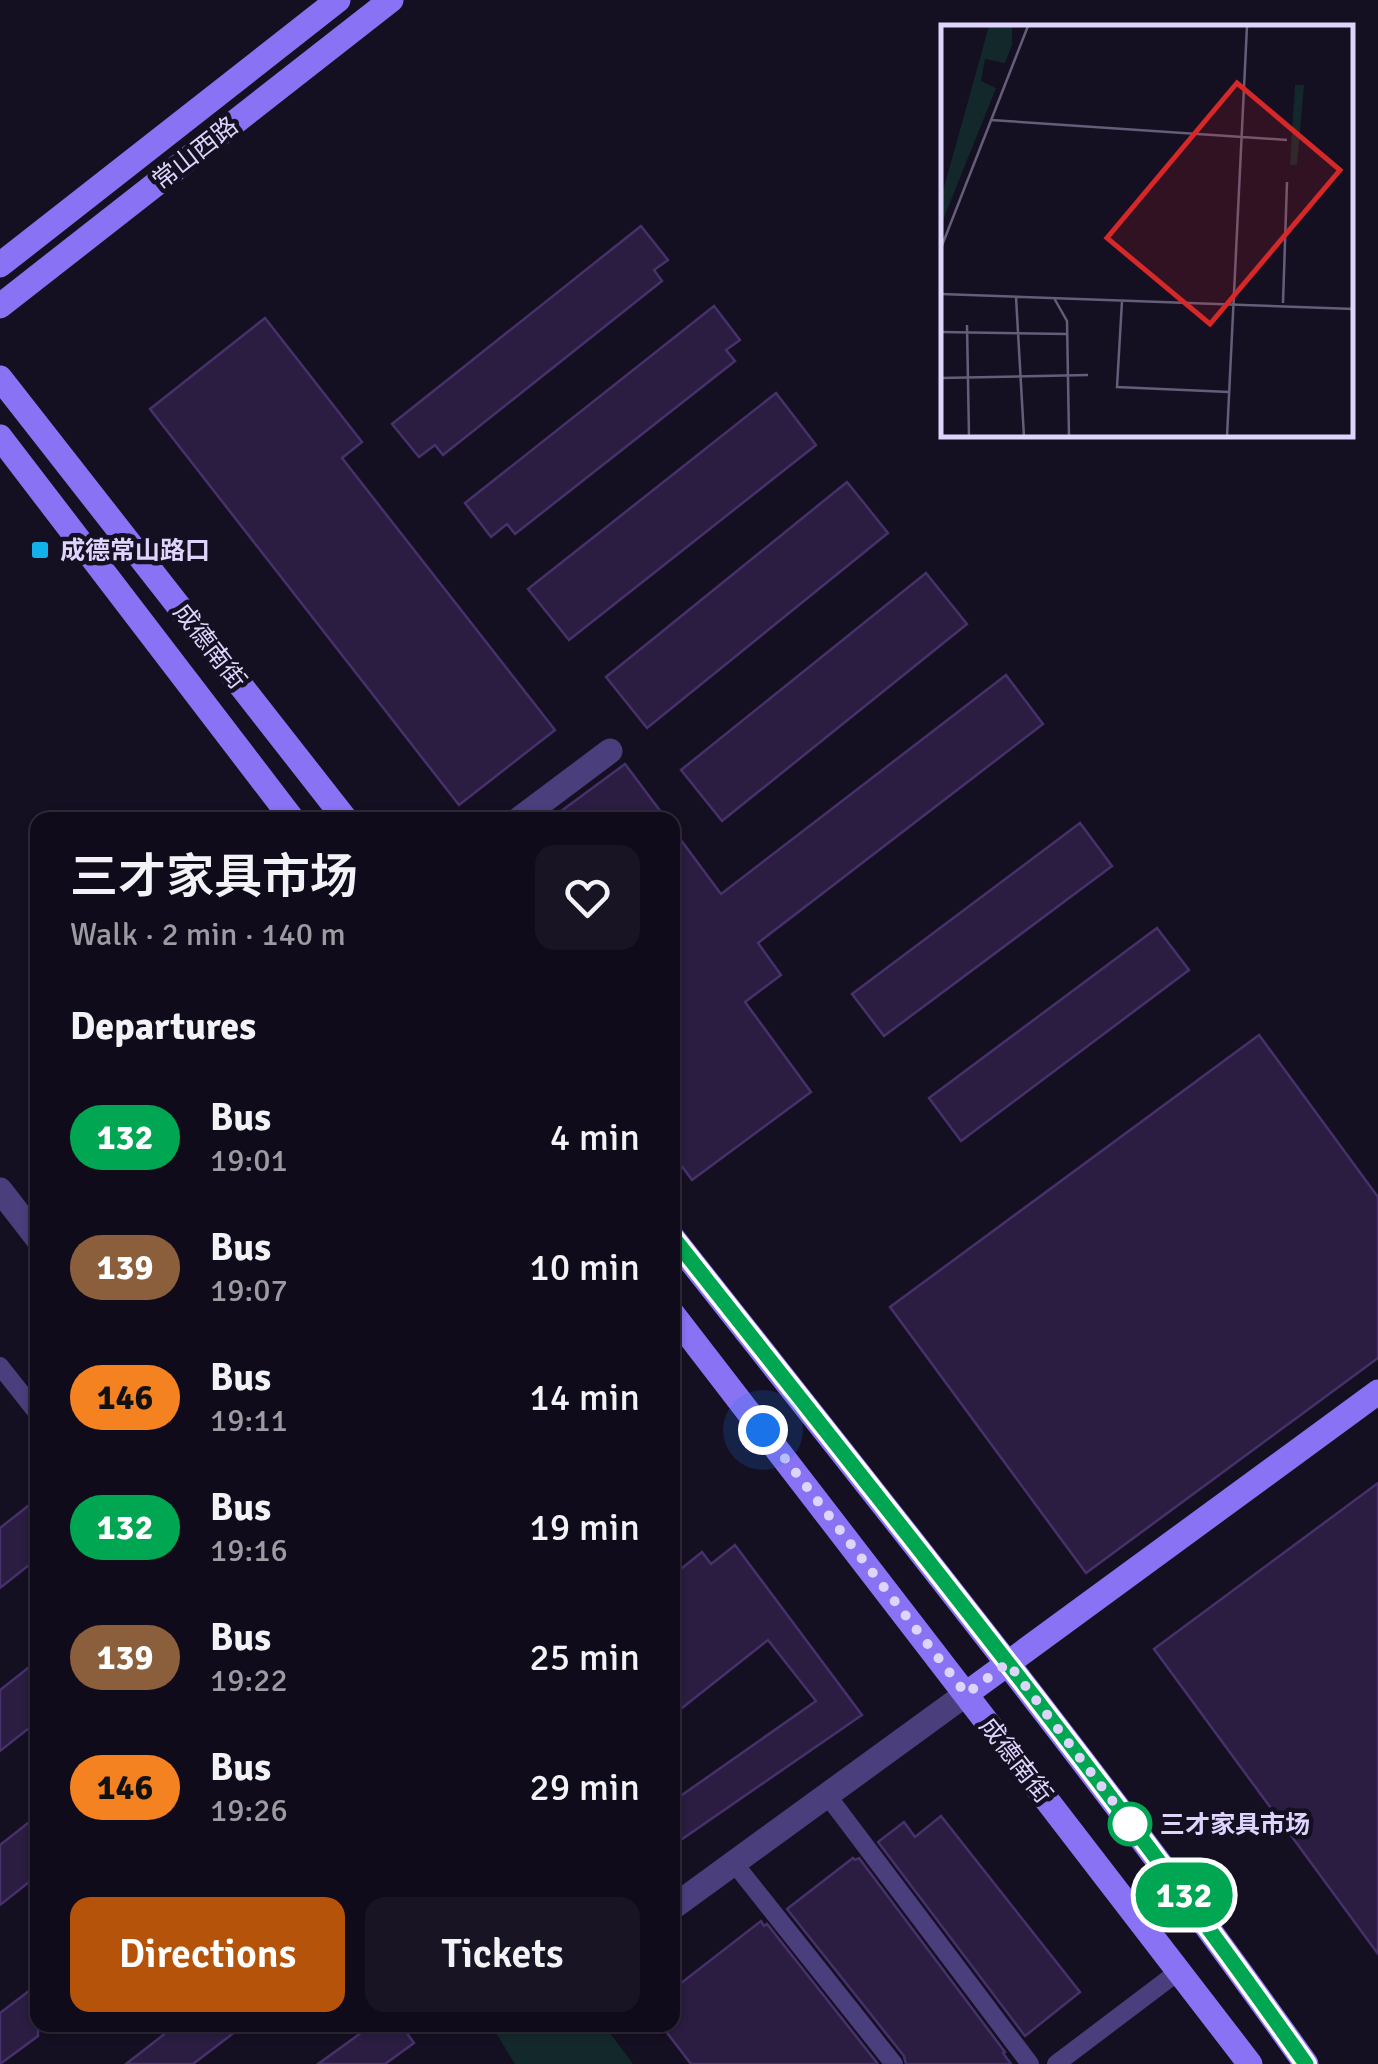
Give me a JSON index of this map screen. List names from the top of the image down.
{
  "streets": {
    "main road": ["常山西路", "成德南街"]
  },
  "places": {
    "transit": ["成德常山路口"],
    "other": ["三才家具市场"]
  },
  "lines": ["bus line 132"],
  "page": {
    "on_map": "132",
    "heading": [
      ["三才家具市场", "Walk · 2 min · 140 m"],
      "Departures"
    ],
    "list": [
      {
        "mark": "132",
        "name": "Bus",
        "note": "19:01",
        "value": "4 min"
      },
      {
        "mark": "139",
        "name": "Bus",
        "note": "19:07",
        "value": "10 min"
      },
      {
        "mark": "146",
        "name": "Bus",
        "note": "19:11",
        "value": "14 min"
      },
      {
        "mark": "132",
        "name": "Bus",
        "note": "19:16",
        "value": "19 min"
      },
      {
        "mark": "139",
        "name": "Bus",
        "note": "19:22",
        "value": "25 min"
      },
      {
        "mark": "146",
        "name": "Bus",
        "note": "19:26",
        "value": "29 min"
      }
    ],
    "buttons": ["Directions", "Tickets"]
  }
}
